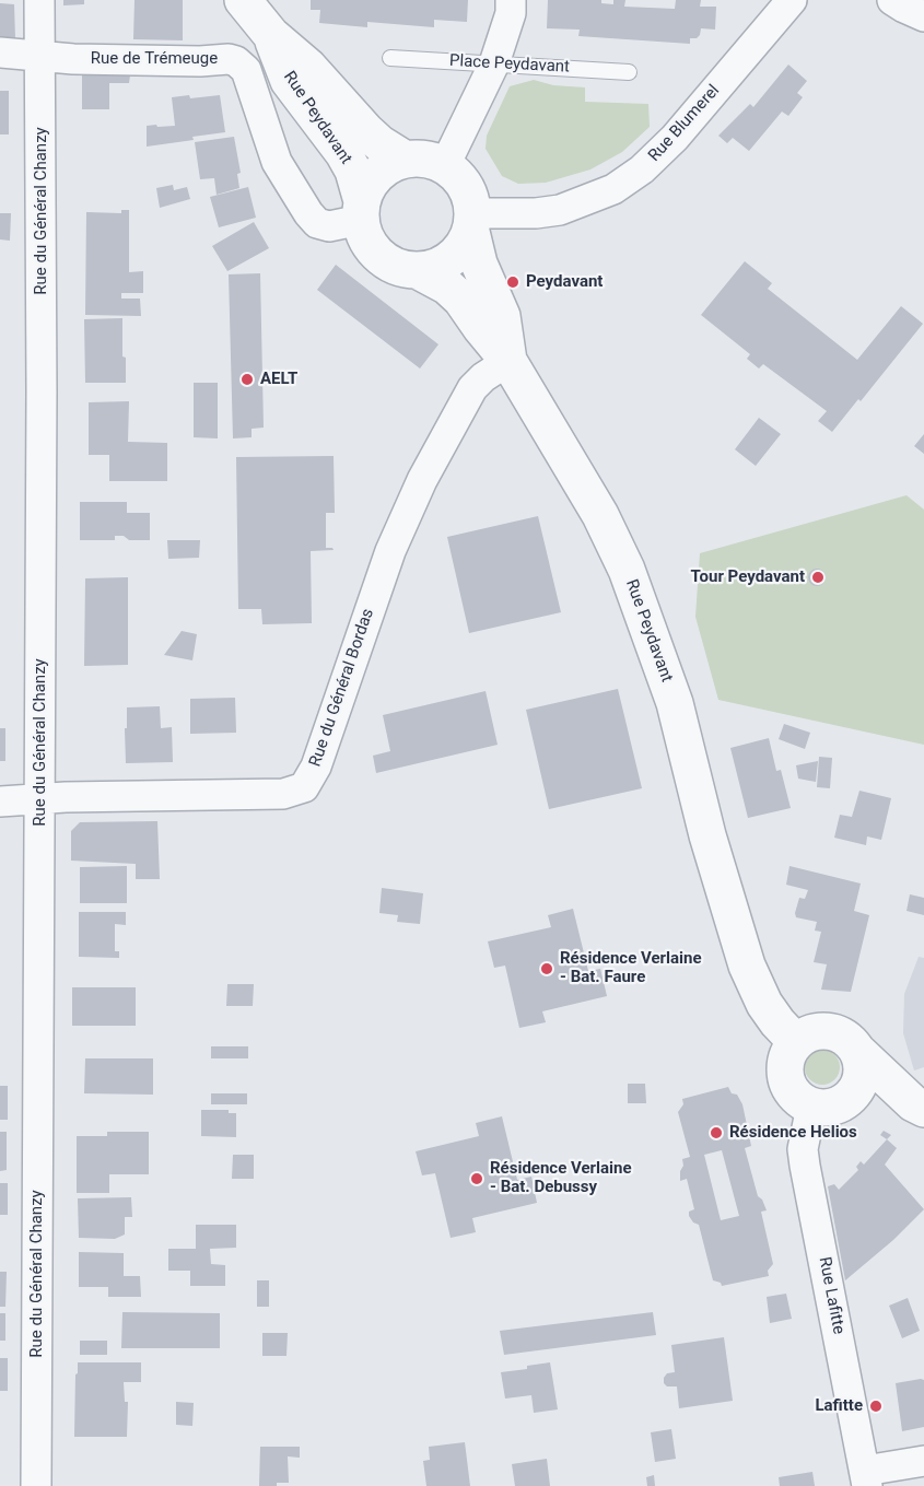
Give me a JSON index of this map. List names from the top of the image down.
{
  "streets": {
    "street": [
      "Rue de Trémeuge",
      "Rue Peydavant",
      "Rue Blumerel",
      "Rue du Général Chanzy",
      "Rue du Général Bordas",
      "Rue Lafitte"
    ],
    "lane": ["Place Peydavant"]
  },
  "crossings": [
    ["Rue de Trémeuge", "Rue Peydavant"],
    ["Rue de Trémeuge", "Rue Blumerel"],
    ["Rue de Trémeuge", "Rue du Général Chanzy"],
    ["Rue Peydavant", "Rue Blumerel"],
    ["Rue Peydavant", "Rue du Général Bordas"],
    ["Rue Peydavant", "Rue Lafitte"],
    ["Rue du Général Chanzy", "Rue du Général Bordas"]
  ],
  "places": [
    "Peydavant",
    "AELT",
    "Tour Peydavant",
    "Résidence Verlaine - Bat. Faure",
    "Résidence Helios",
    "Résidence Verlaine - Bat. Debussy",
    "Lafitte"
  ]
}
